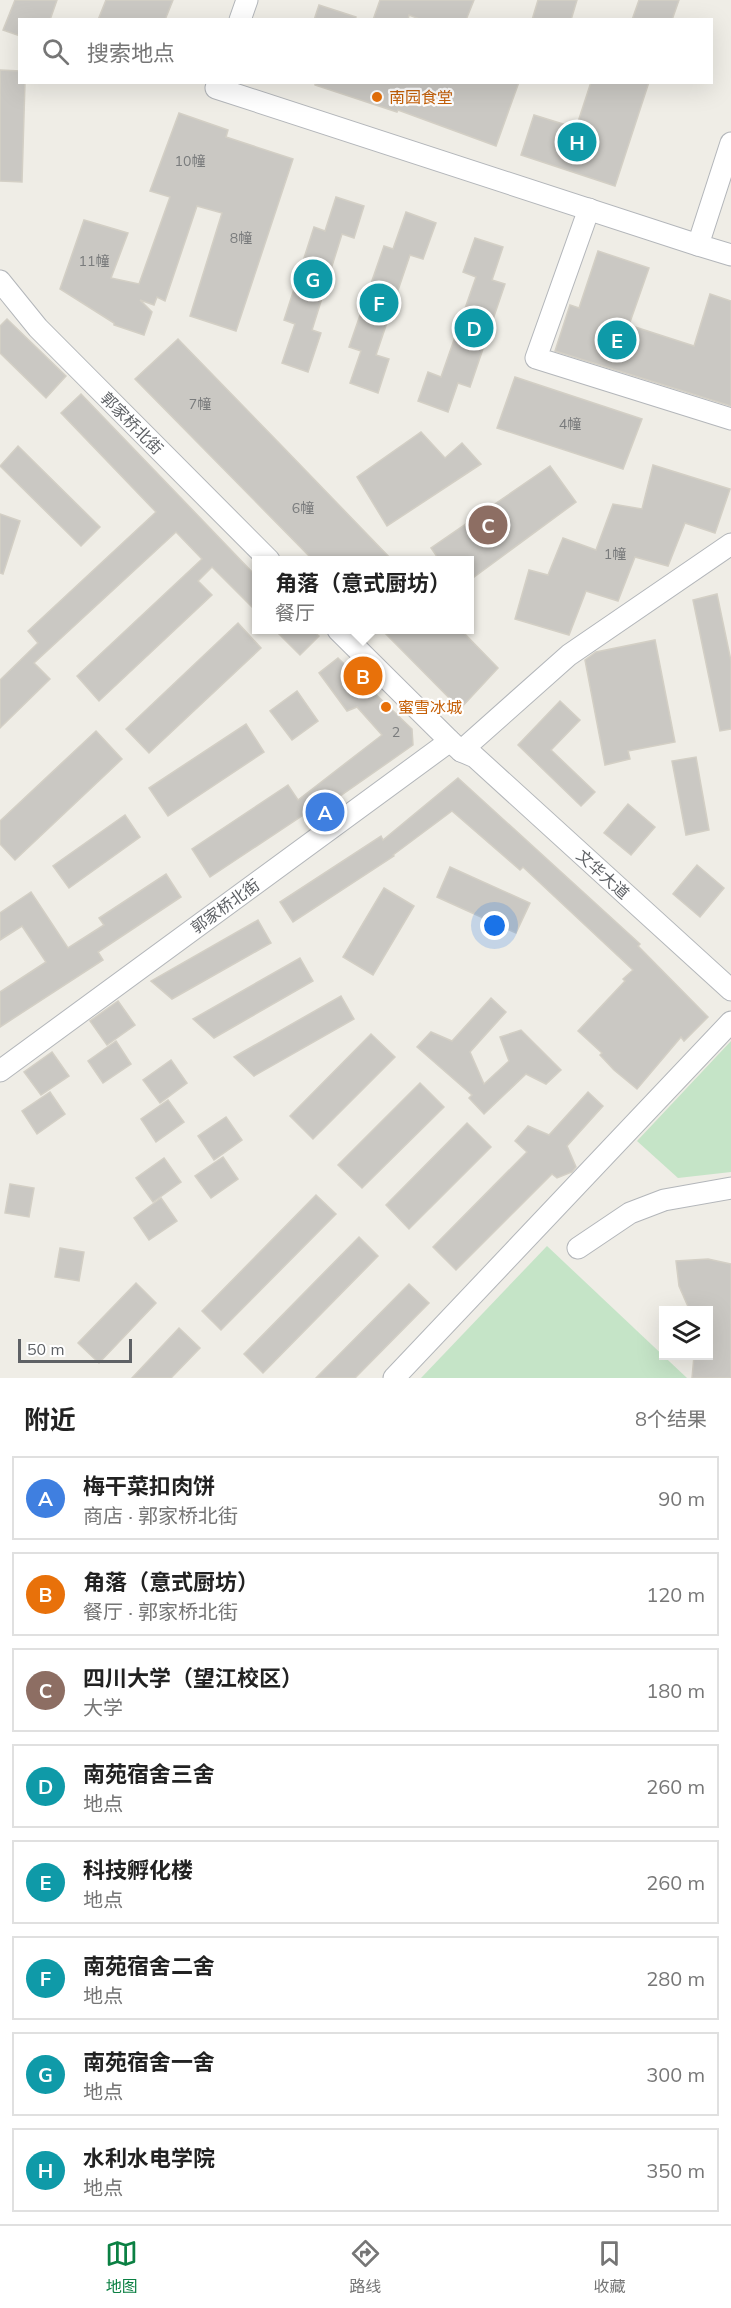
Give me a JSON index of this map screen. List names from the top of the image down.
{
  "streets": {
    "street": ["郭家桥北街", "文华大道"]
  },
  "crossings": [
    ["郭家桥北街", "文华大道"]
  ],
  "places": ["南园食堂", "蜜雪冰城"],
  "house_numbers": [
    "10幢",
    "8幢",
    "11幢",
    "7幢",
    "4幢",
    "6幢",
    "1幢",
    "2"
  ],
  "scale_bar": "50 m",
  "page": {
    "search": "搜索地点",
    "pins": [
      "H",
      "G",
      "F",
      "D",
      "E",
      "C",
      "B",
      "A"
    ],
    "popup": ["角落（意式厨坊）", "餐厅"],
    "scale": "50 m",
    "heading": ["附近", "8个结果"],
    "list": [
      {
        "mark": "A",
        "name": "梅干菜扣肉饼",
        "note": "商店 · 郭家桥北街",
        "value": "90 m"
      },
      {
        "mark": "B",
        "name": "角落（意式厨坊）",
        "note": "餐厅 · 郭家桥北街",
        "value": "120 m"
      },
      {
        "mark": "C",
        "name": "四川大学（望江校区）",
        "note": "大学",
        "value": "180 m"
      },
      {
        "mark": "D",
        "name": "南苑宿舍三舍",
        "note": "地点",
        "value": "260 m"
      },
      {
        "mark": "E",
        "name": "科技孵化楼",
        "note": "地点",
        "value": "260 m"
      },
      {
        "mark": "F",
        "name": "南苑宿舍二舍",
        "note": "地点",
        "value": "280 m"
      },
      {
        "mark": "G",
        "name": "南苑宿舍一舍",
        "note": "地点",
        "value": "300 m"
      },
      {
        "mark": "H",
        "name": "水利水电学院",
        "note": "地点",
        "value": "350 m"
      }
    ],
    "nav": ["地图", "路线", "收藏"]
  }
}
